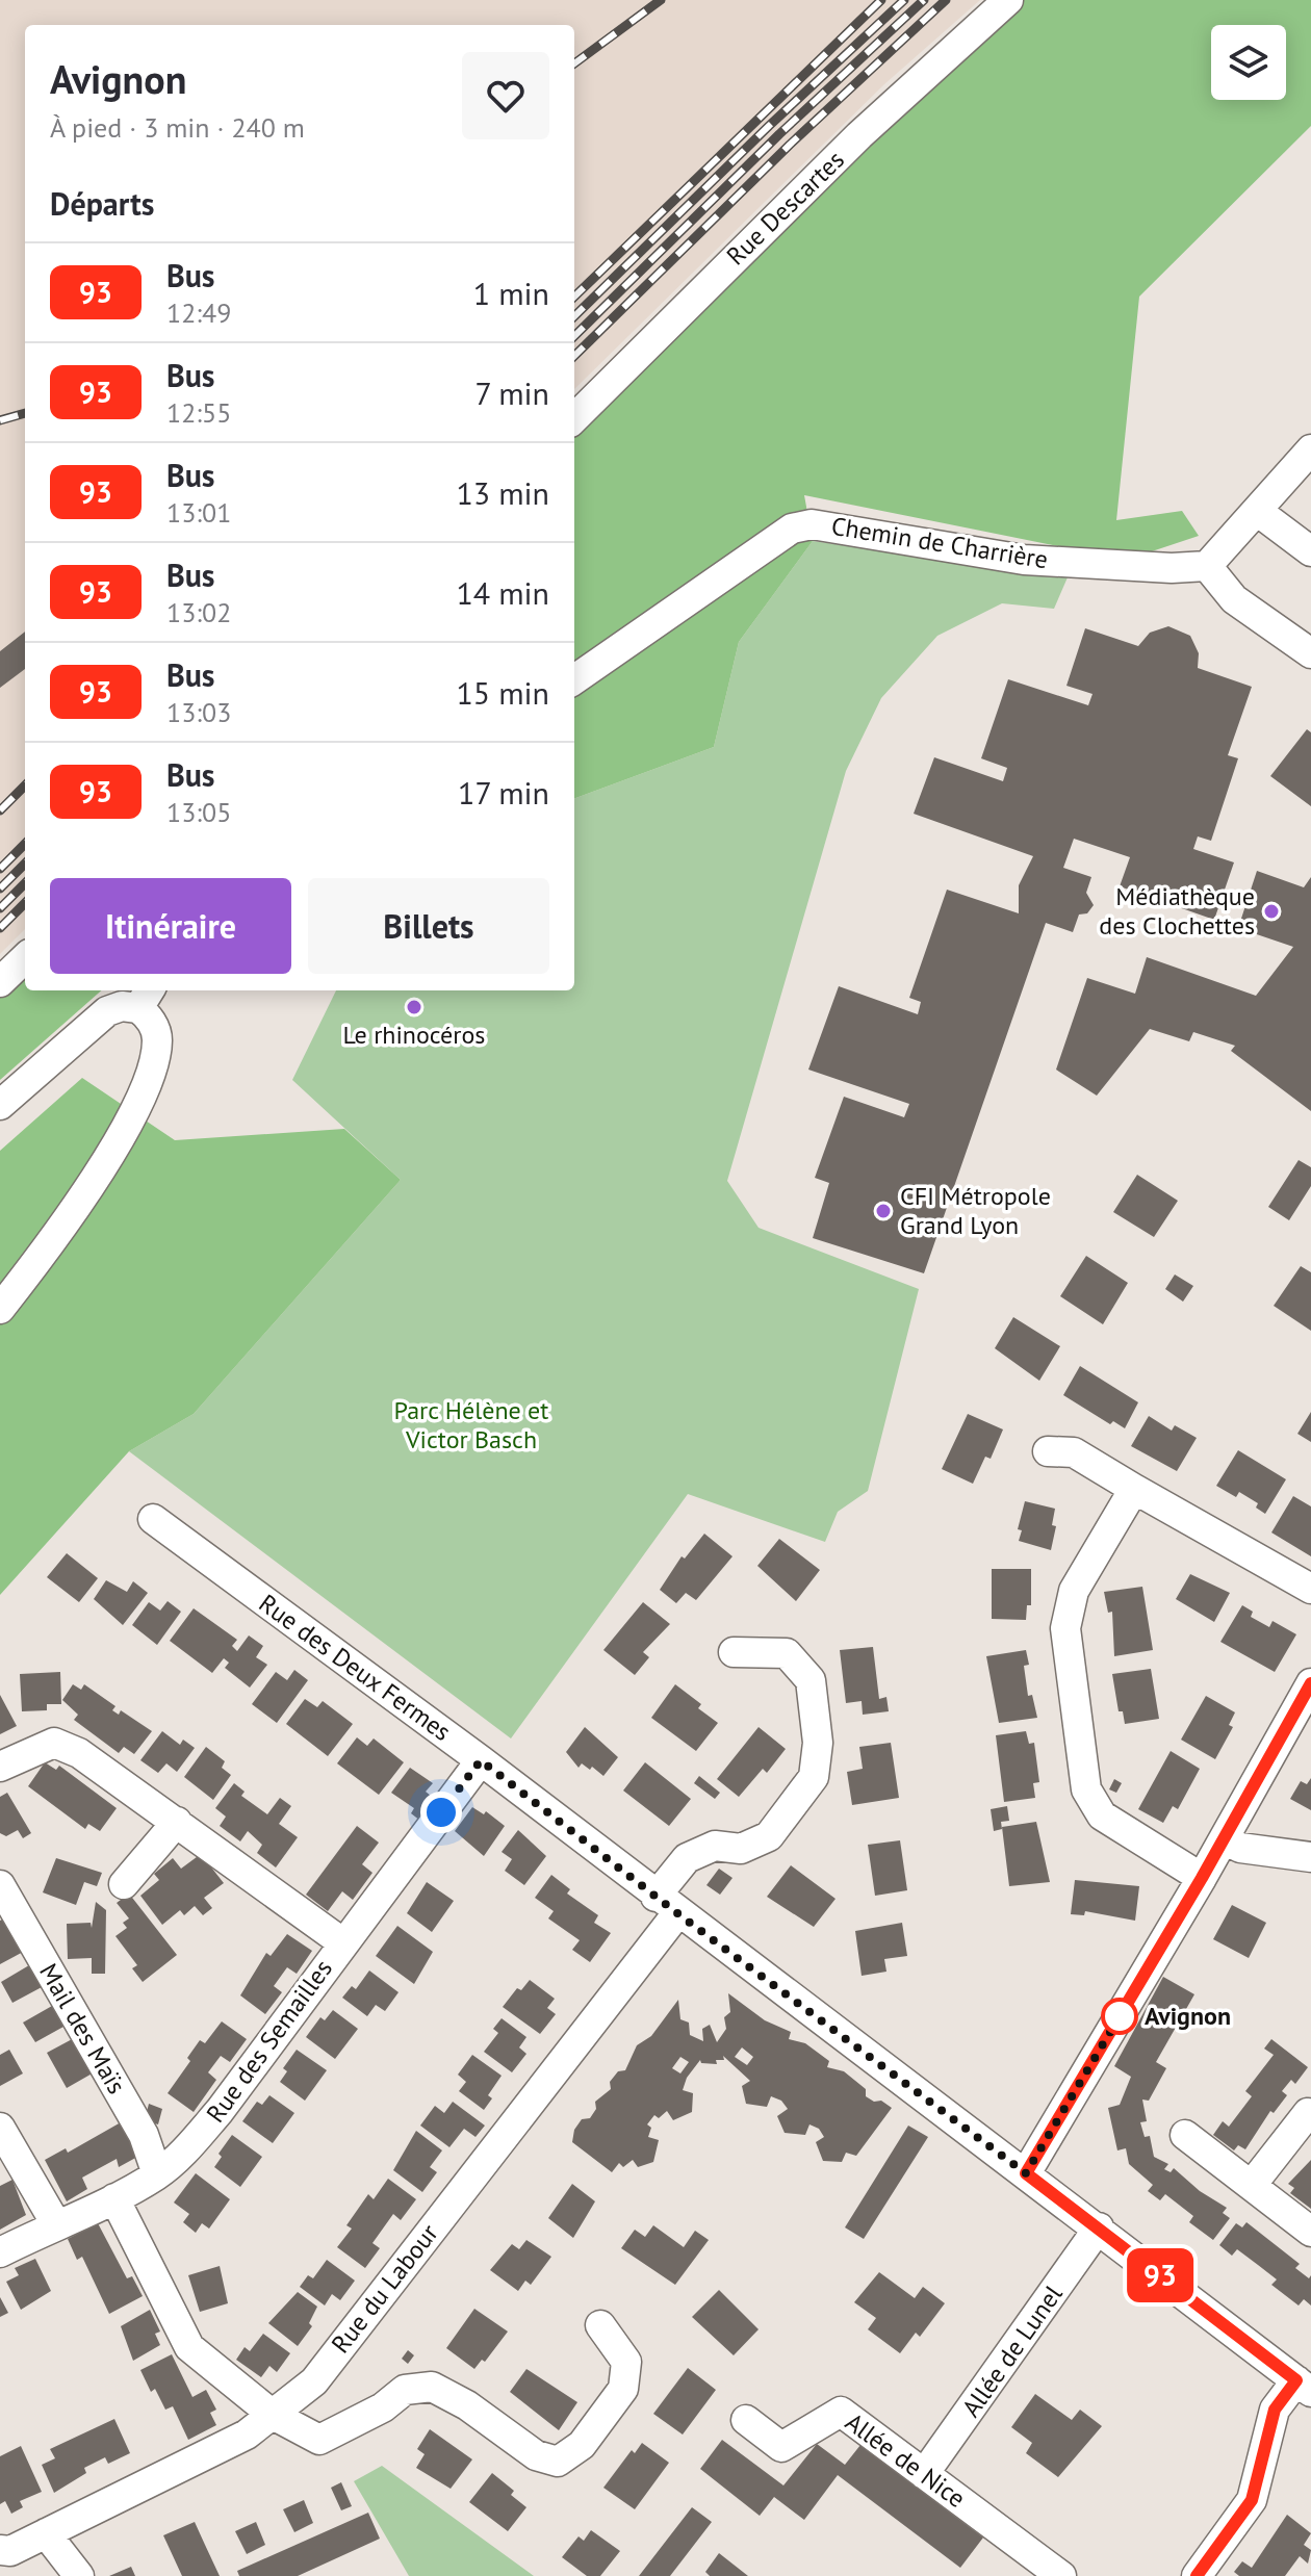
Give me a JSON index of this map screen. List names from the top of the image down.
{
  "streets": {
    "street": [
      "Rue Descartes",
      "Chemin de Charrière",
      "Rue des Deux Fermes",
      "Mail des Maïs",
      "Rue des Semailles",
      "Rue du Labour",
      "Allée de Lunel",
      "Allée de Nice"
    ]
  },
  "crossings": [
    ["Rue des Deux Fermes", "Rue des Semailles"],
    ["Rue des Deux Fermes", "Rue du Labour"],
    ["Rue des Deux Fermes", "Allée de Lunel"],
    ["Mail des Maïs", "Rue des Semailles"],
    ["Allée de Lunel", "Allée de Nice"]
  ],
  "parks": ["Parc Hélène et Victor Basch"],
  "places": [
    "Médiathèque des Clochettes",
    "Le rhinocéros",
    "CFI Métropole Grand Lyon",
    "Avignon"
  ],
  "lines": ["bus line 93"],
  "page": {
    "on_map": "93",
    "heading": [
      ["Avignon", "À pied · 3 min · 240 m"],
      "Départs"
    ],
    "list": [
      {
        "mark": "93",
        "name": "Bus",
        "note": "12:49",
        "value": "1 min"
      },
      {
        "mark": "93",
        "name": "Bus",
        "note": "12:55",
        "value": "7 min"
      },
      {
        "mark": "93",
        "name": "Bus",
        "note": "13:01",
        "value": "13 min"
      },
      {
        "mark": "93",
        "name": "Bus",
        "note": "13:02",
        "value": "14 min"
      },
      {
        "mark": "93",
        "name": "Bus",
        "note": "13:03",
        "value": "15 min"
      },
      {
        "mark": "93",
        "name": "Bus",
        "note": "13:05",
        "value": "17 min"
      }
    ],
    "buttons": ["Itinéraire", "Billets"]
  }
}
